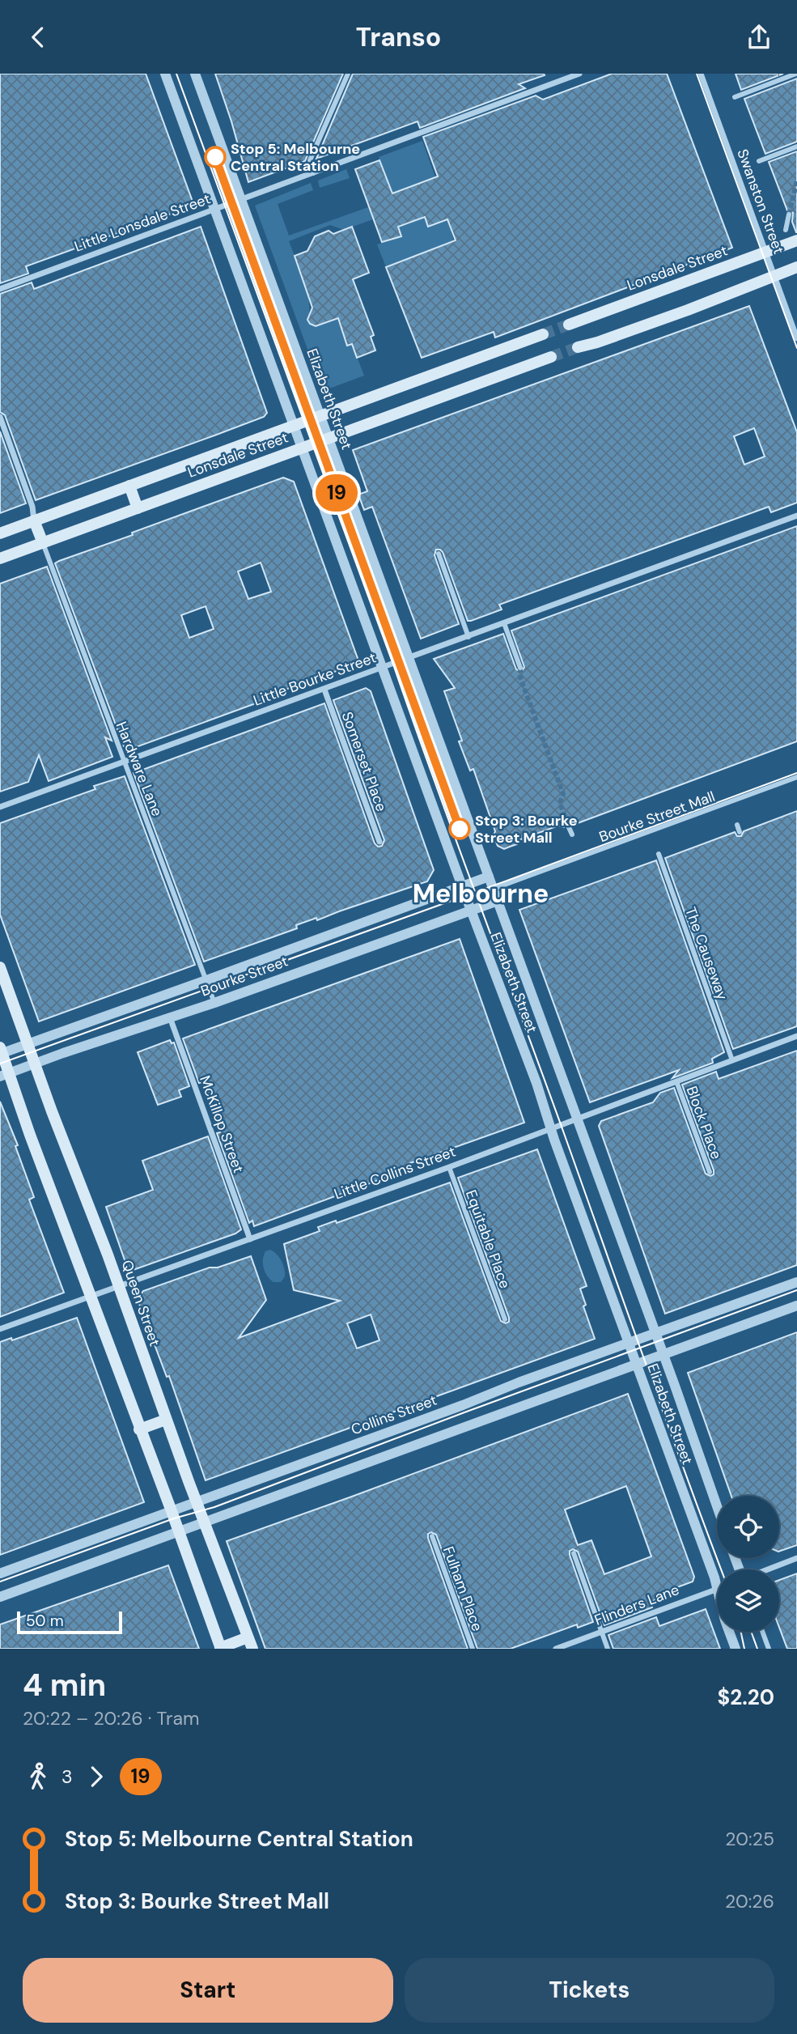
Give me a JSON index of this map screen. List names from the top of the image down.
{
  "streets": {
    "main road": ["Lonsdale Street", "Queen Street"],
    "street": [
      "Swanston Street",
      "Little Lonsdale Street",
      "Elizabeth Street",
      "Little Bourke Street",
      "Somerset Place",
      "Hardware Lane",
      "Bourke Street Mall",
      "The Causeway",
      "Bourke Street",
      "Block Place",
      "McKillop Street",
      "Little Collins Street",
      "Equitable Place",
      "Collins Street",
      "Fulham Place",
      "Flinders Lane"
    ]
  },
  "crossings": [
    ["Swanston Street", "Lonsdale Street"],
    ["Little Lonsdale Street", "Elizabeth Street"],
    ["Lonsdale Street", "Elizabeth Street"],
    ["Lonsdale Street", "Hardware Lane"],
    ["Elizabeth Street", "Little Bourke Street"],
    ["Elizabeth Street", "Bourke Street Mall"],
    ["Elizabeth Street", "Bourke Street"],
    ["Elizabeth Street", "Little Collins Street"],
    ["Elizabeth Street", "Collins Street"],
    ["Little Bourke Street", "Somerset Place"],
    ["Little Bourke Street", "Hardware Lane"],
    ["Hardware Lane", "Bourke Street"],
    ["The Causeway", "Little Collins Street"],
    ["Bourke Street", "McKillop Street"],
    ["Bourke Street", "Queen Street"],
    ["Block Place", "Little Collins Street"],
    ["McKillop Street", "Little Collins Street"],
    ["Little Collins Street", "Equitable Place"],
    ["Little Collins Street", "Queen Street"],
    ["Queen Street", "Collins Street"]
  ],
  "districts": ["Melbourne"],
  "places": ["Stop 5: Melbourne Central Station", "Stop 3: Bourke Street Mall"],
  "lines": ["tram line 19"],
  "scale_bar": "50 m",
  "page": {
    "header": "Transo",
    "on_map": "19",
    "scale": "50 m",
    "heading": ["4 min", "20:22 – 20:26 · Tram", "$2.20"],
    "legs": ["3", "19"],
    "list": [
      {
        "name": "Stop 5: Melbourne Central Station",
        "value": "20:25"
      },
      {
        "name": "Stop 3: Bourke Street Mall",
        "value": "20:26"
      }
    ],
    "buttons": ["Start", "Tickets"]
  }
}
